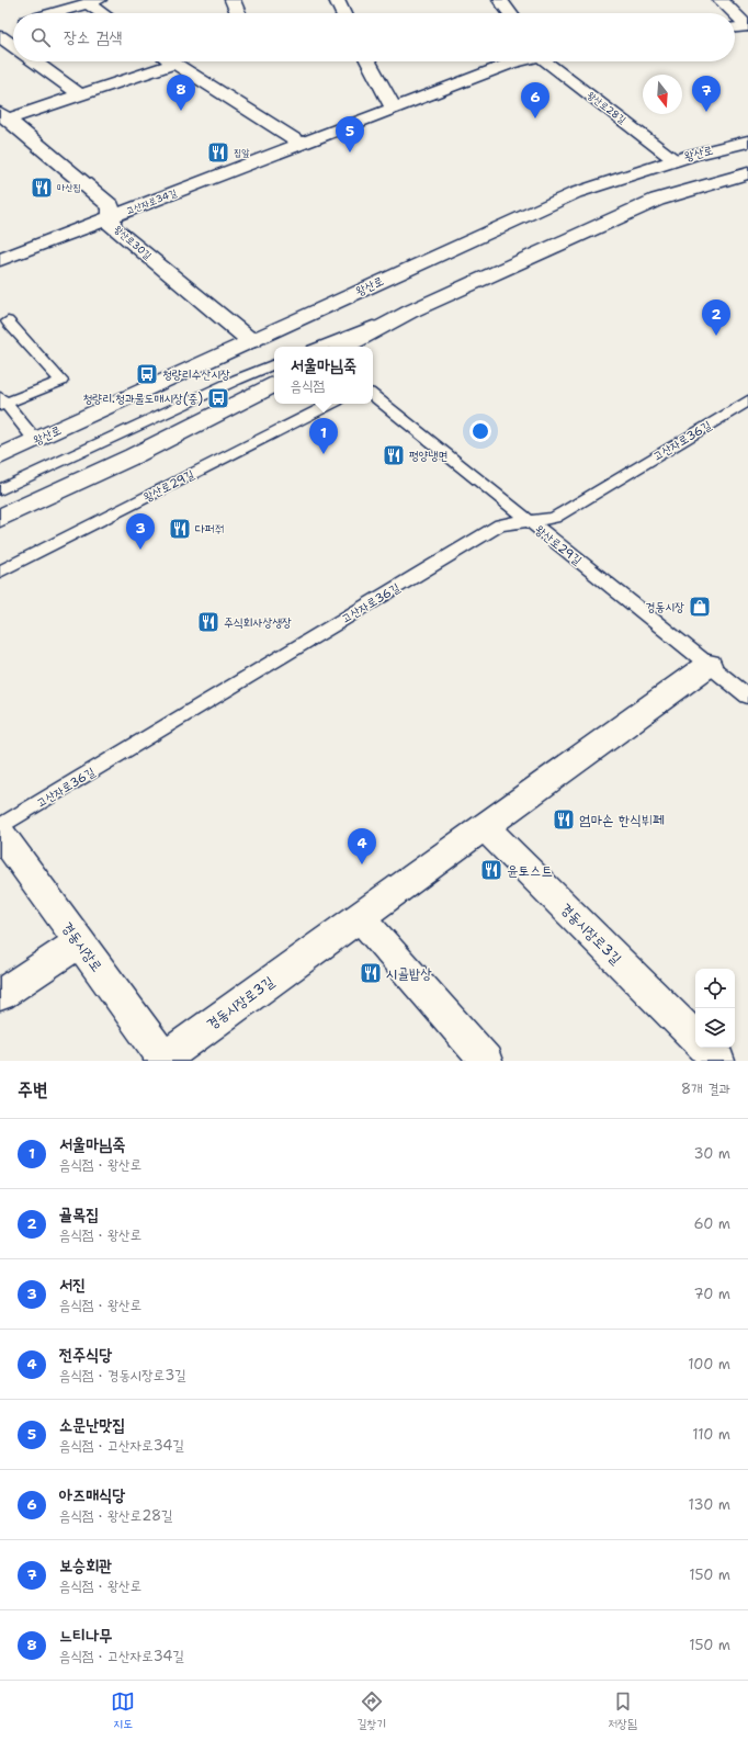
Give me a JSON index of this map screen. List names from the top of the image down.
{
  "streets": {
    "street": [
      "왕산로28길",
      "왕산로",
      "고산자로34길",
      "왕산로30길",
      "경동시장로3길",
      "경동시장로"
    ],
    "lane": ["고산자로36길", "왕산로29길"]
  },
  "crossings": [
    ["왕산로28길", "왕산로"],
    ["왕산로", "왕산로30길"],
    ["고산자로34길", "왕산로30길"],
    ["고산자로36길", "왕산로29길"],
    ["왕산로29길", "경동시장로3길"],
    ["경동시장로3길", "경동시장로"]
  ],
  "places": {
    "restaurant": [
      "집앞",
      "마산집",
      "평양냉면",
      "다퍼줘",
      "주식회사상생장",
      "엄마손 한식뷔페",
      "윤토스트",
      "시골밥상"
    ],
    "bus stop": ["청량리수산시장", "청량리.청과물도매시장(중)"],
    "shop": ["경동시장"]
  },
  "north": "bottom",
  "page": {
    "search": "장소 검색",
    "pins": [
      "8",
      "7",
      "6",
      "5",
      "2",
      "1",
      "3",
      "4"
    ],
    "popup": ["서울마님죽", "음식점"],
    "heading": ["주변", "8개 결과"],
    "list": [
      {
        "mark": "1",
        "name": "서울마님죽",
        "note": "음식점 · 왕산로",
        "value": "30 m"
      },
      {
        "mark": "2",
        "name": "골목집",
        "note": "음식점 · 왕산로",
        "value": "60 m"
      },
      {
        "mark": "3",
        "name": "서진",
        "note": "음식점 · 왕산로",
        "value": "70 m"
      },
      {
        "mark": "4",
        "name": "전주식당",
        "note": "음식점 · 경동시장로3길",
        "value": "100 m"
      },
      {
        "mark": "5",
        "name": "소문난맛집",
        "note": "음식점 · 고산자로34길",
        "value": "110 m"
      },
      {
        "mark": "6",
        "name": "아즈매식당",
        "note": "음식점 · 왕산로28길",
        "value": "130 m"
      },
      {
        "mark": "7",
        "name": "보승회관",
        "note": "음식점 · 왕산로",
        "value": "150 m"
      },
      {
        "mark": "8",
        "name": "느티나무",
        "note": "음식점 · 고산자로34길",
        "value": "150 m"
      }
    ],
    "nav": ["지도", "길찾기", "저장됨"]
  }
}
